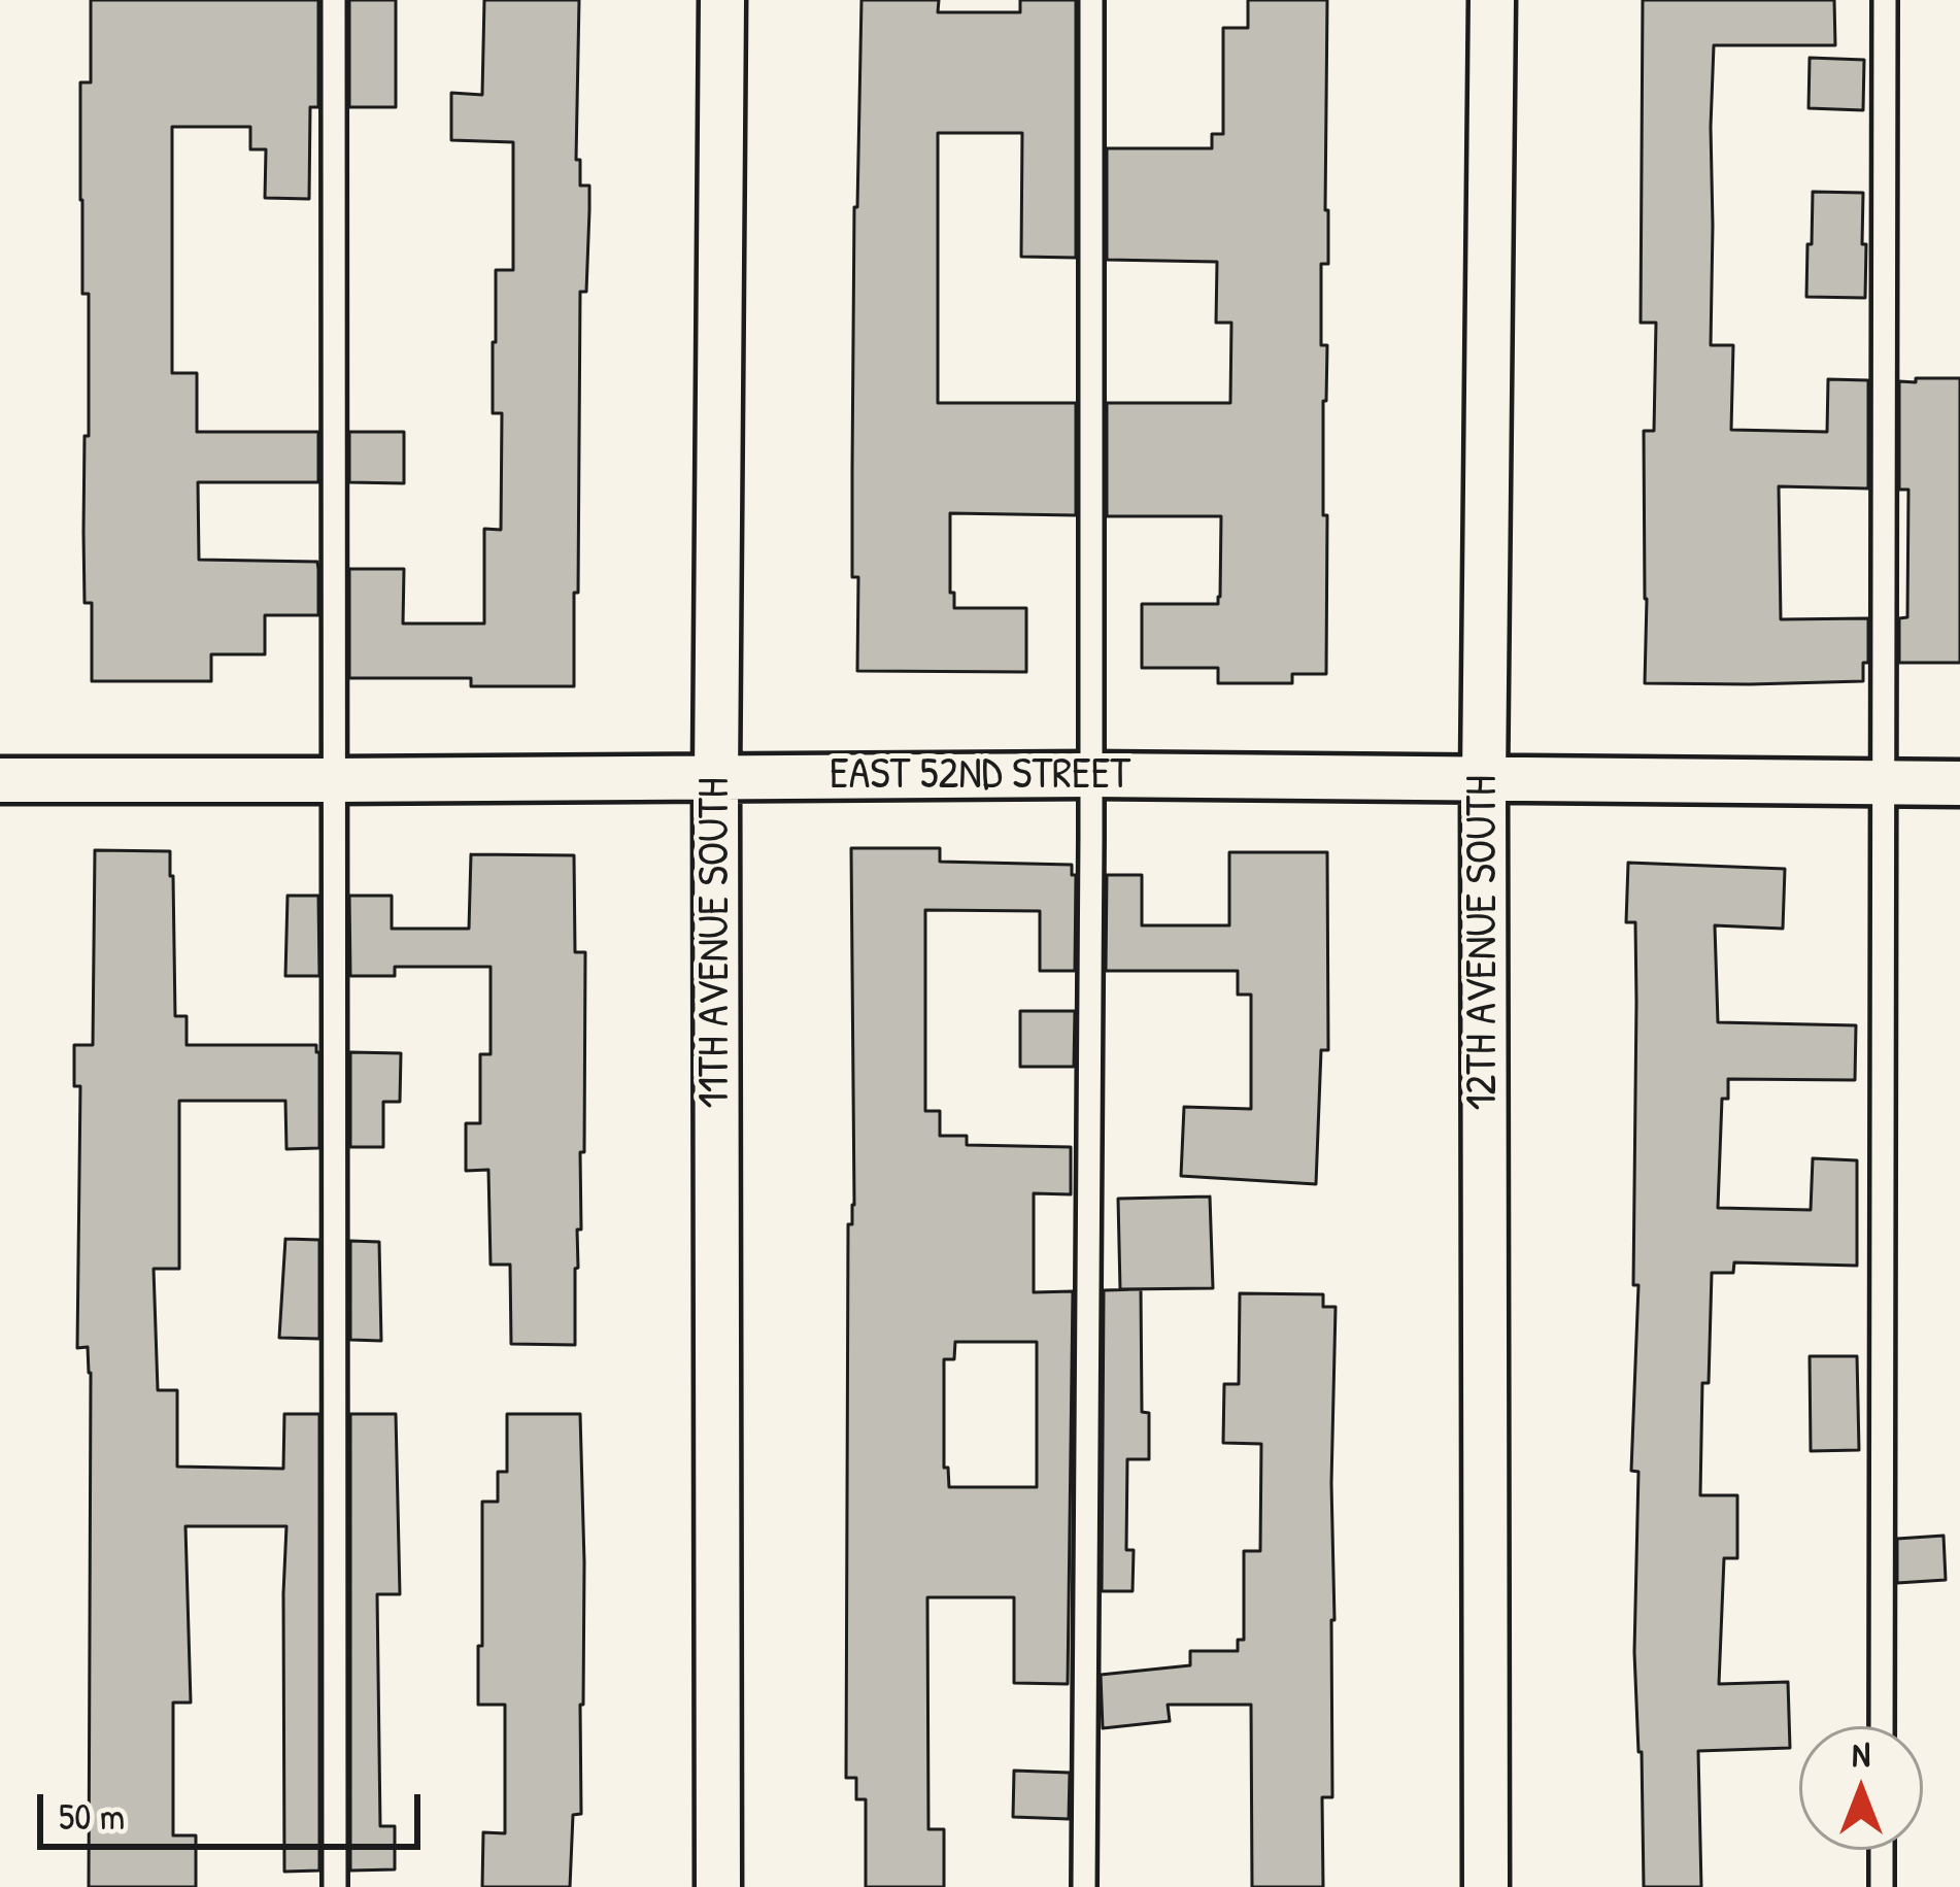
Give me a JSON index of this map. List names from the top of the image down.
{
  "streets": {
    "street": ["EAST 52ND STREET", "11TH AVENUE SOUTH", "12TH AVENUE SOUTH"]
  },
  "crossings": [
    ["EAST 52ND STREET", "11TH AVENUE SOUTH"],
    ["EAST 52ND STREET", "12TH AVENUE SOUTH"]
  ],
  "scale_bar": "50 m",
  "north": "top"
}
